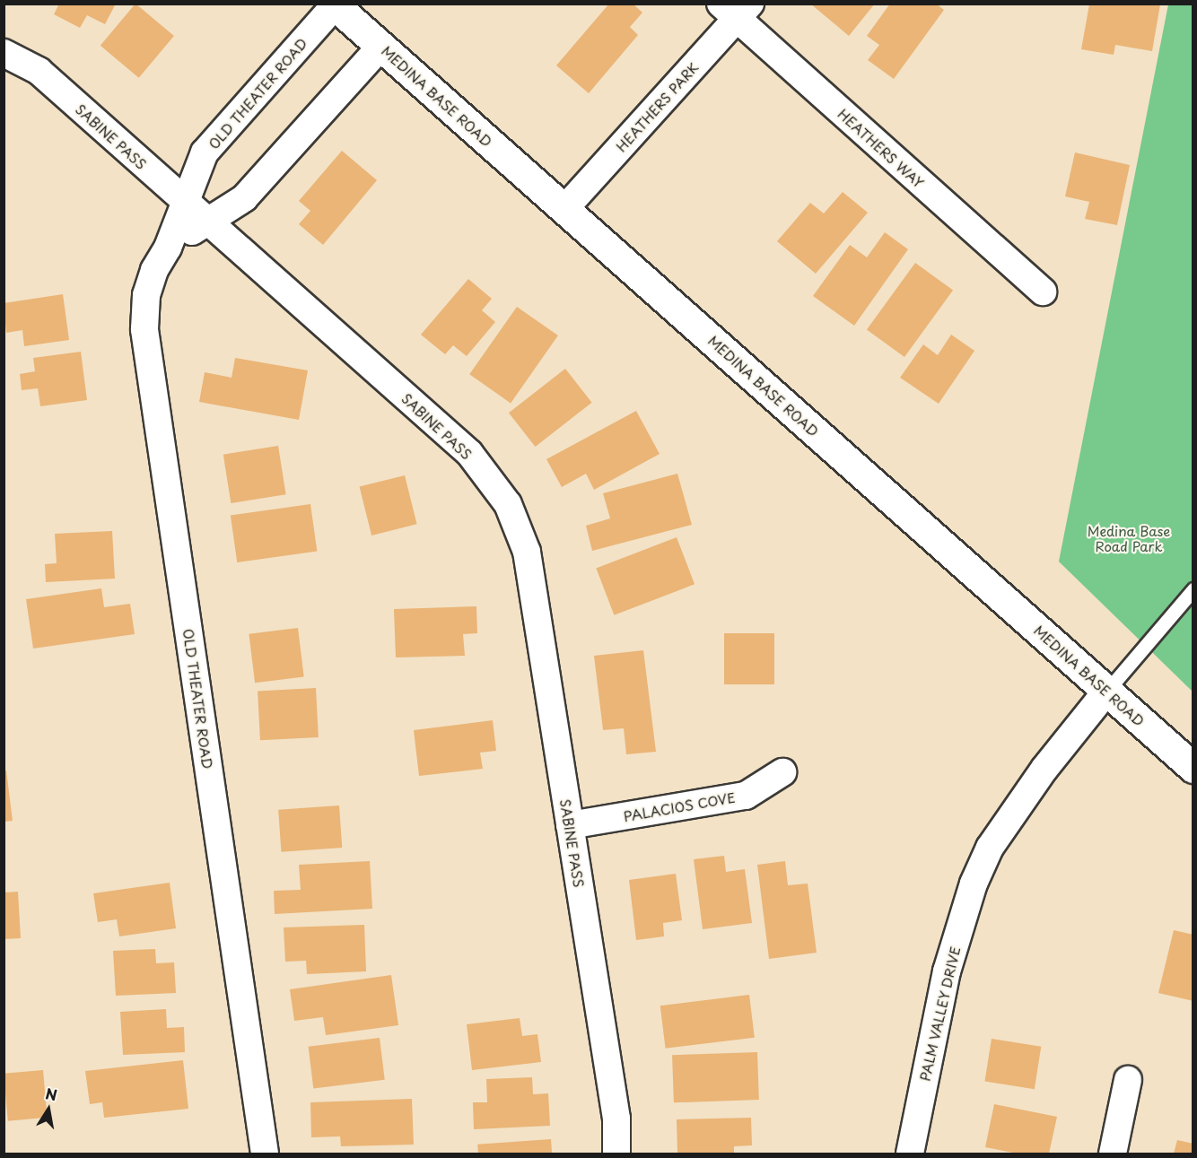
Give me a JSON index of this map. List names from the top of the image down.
{
  "streets": {
    "street": [
      "OLD THEATER ROAD",
      "MEDINA BASE ROAD",
      "HEATHERS PARK",
      "SABINE PASS",
      "HEATHERS WAY",
      "PALACIOS COVE",
      "PALM VALLEY DRIVE"
    ]
  },
  "crossings": [
    ["OLD THEATER ROAD", "MEDINA BASE ROAD"],
    ["OLD THEATER ROAD", "SABINE PASS"],
    ["MEDINA BASE ROAD", "HEATHERS PARK"],
    ["MEDINA BASE ROAD", "PALM VALLEY DRIVE"],
    ["HEATHERS PARK", "HEATHERS WAY"],
    ["SABINE PASS", "PALACIOS COVE"]
  ],
  "parks": ["Medina Base Road Park"],
  "north": "top"
}
